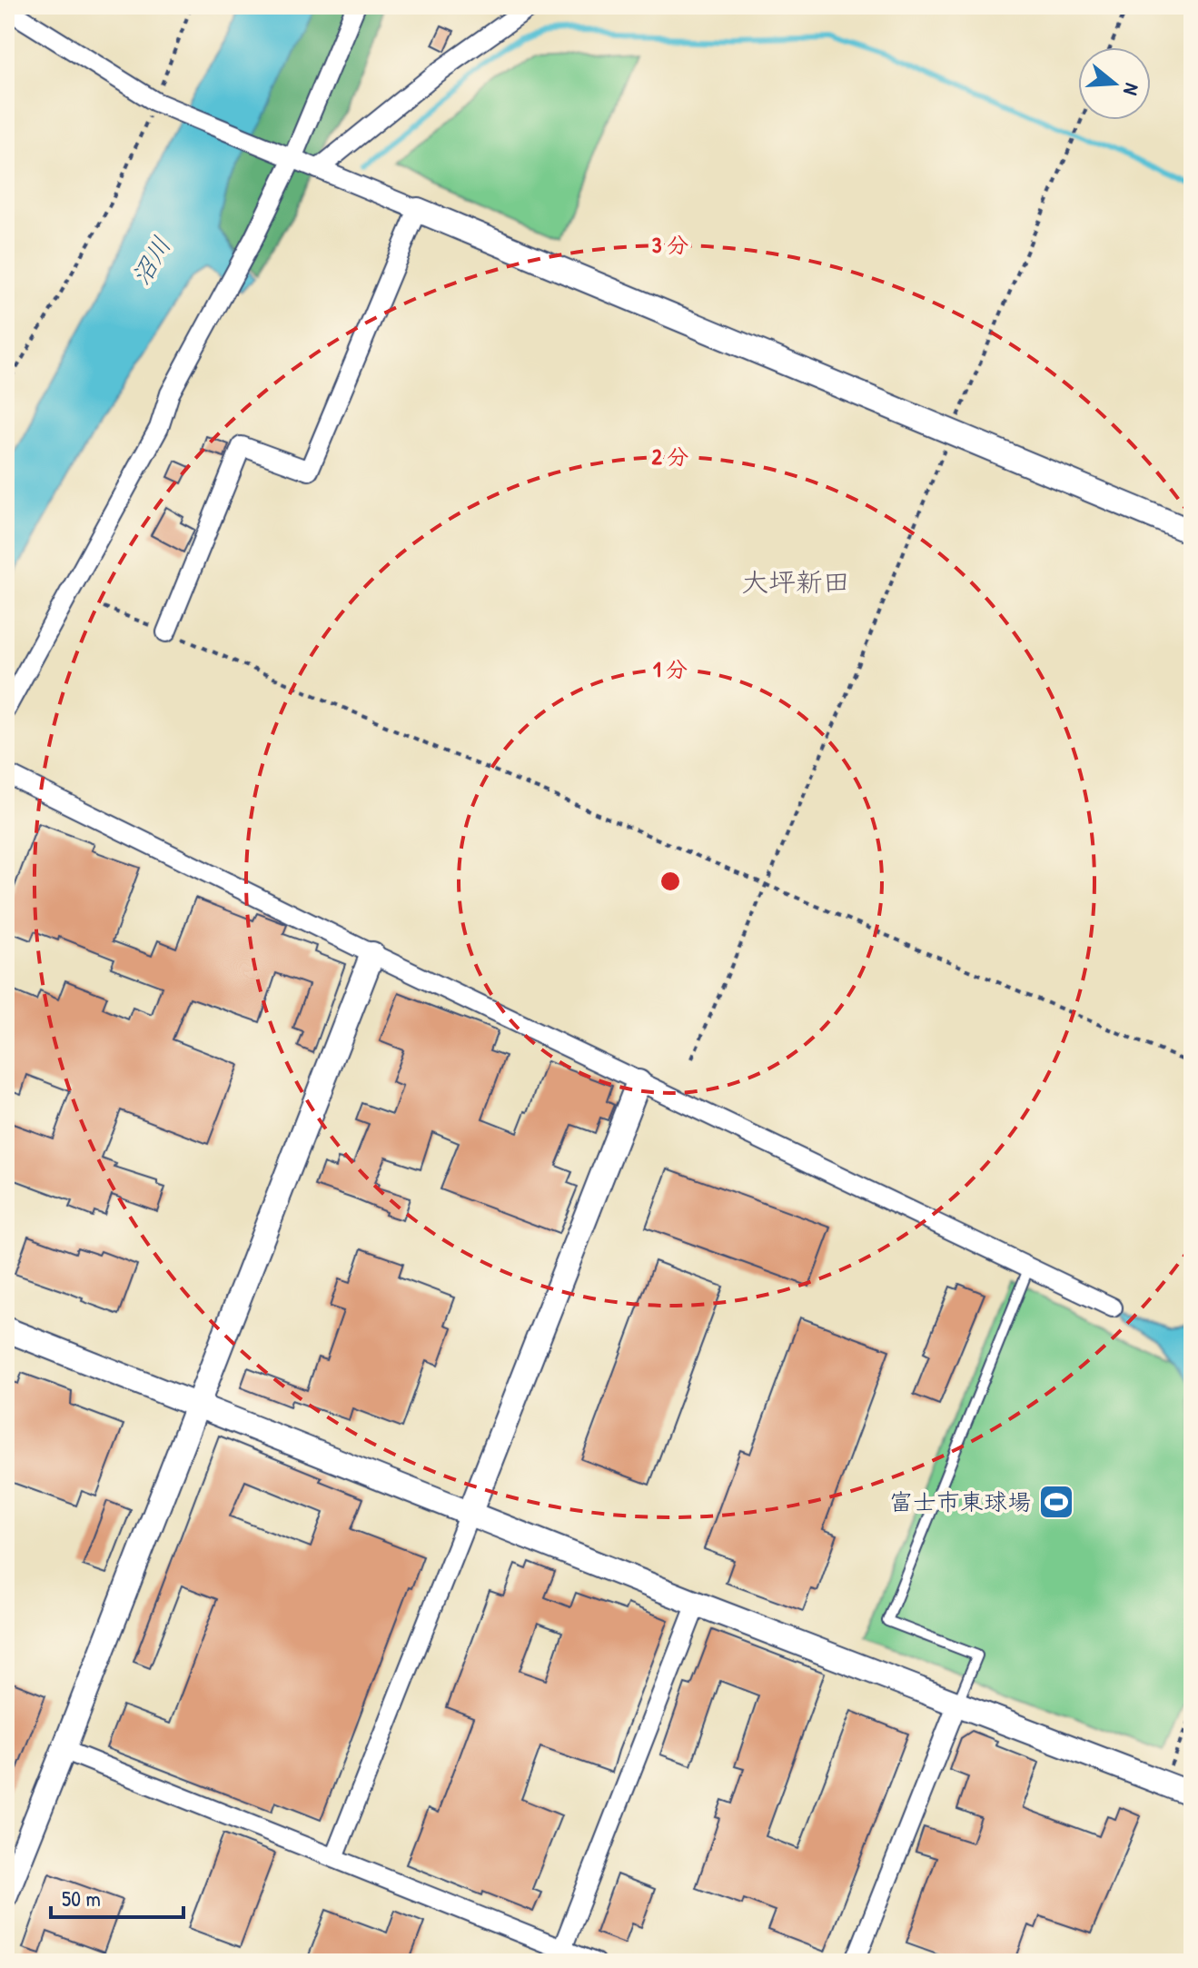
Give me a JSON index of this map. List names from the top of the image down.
{
  "districts": ["大坪新田"],
  "water": ["沼川"],
  "places": {
    "sports": ["富士市東球場"]
  },
  "scale_bar": "50 m",
  "north": "right",
  "rings": ["3 分", "2 分", "1 分"]
}
